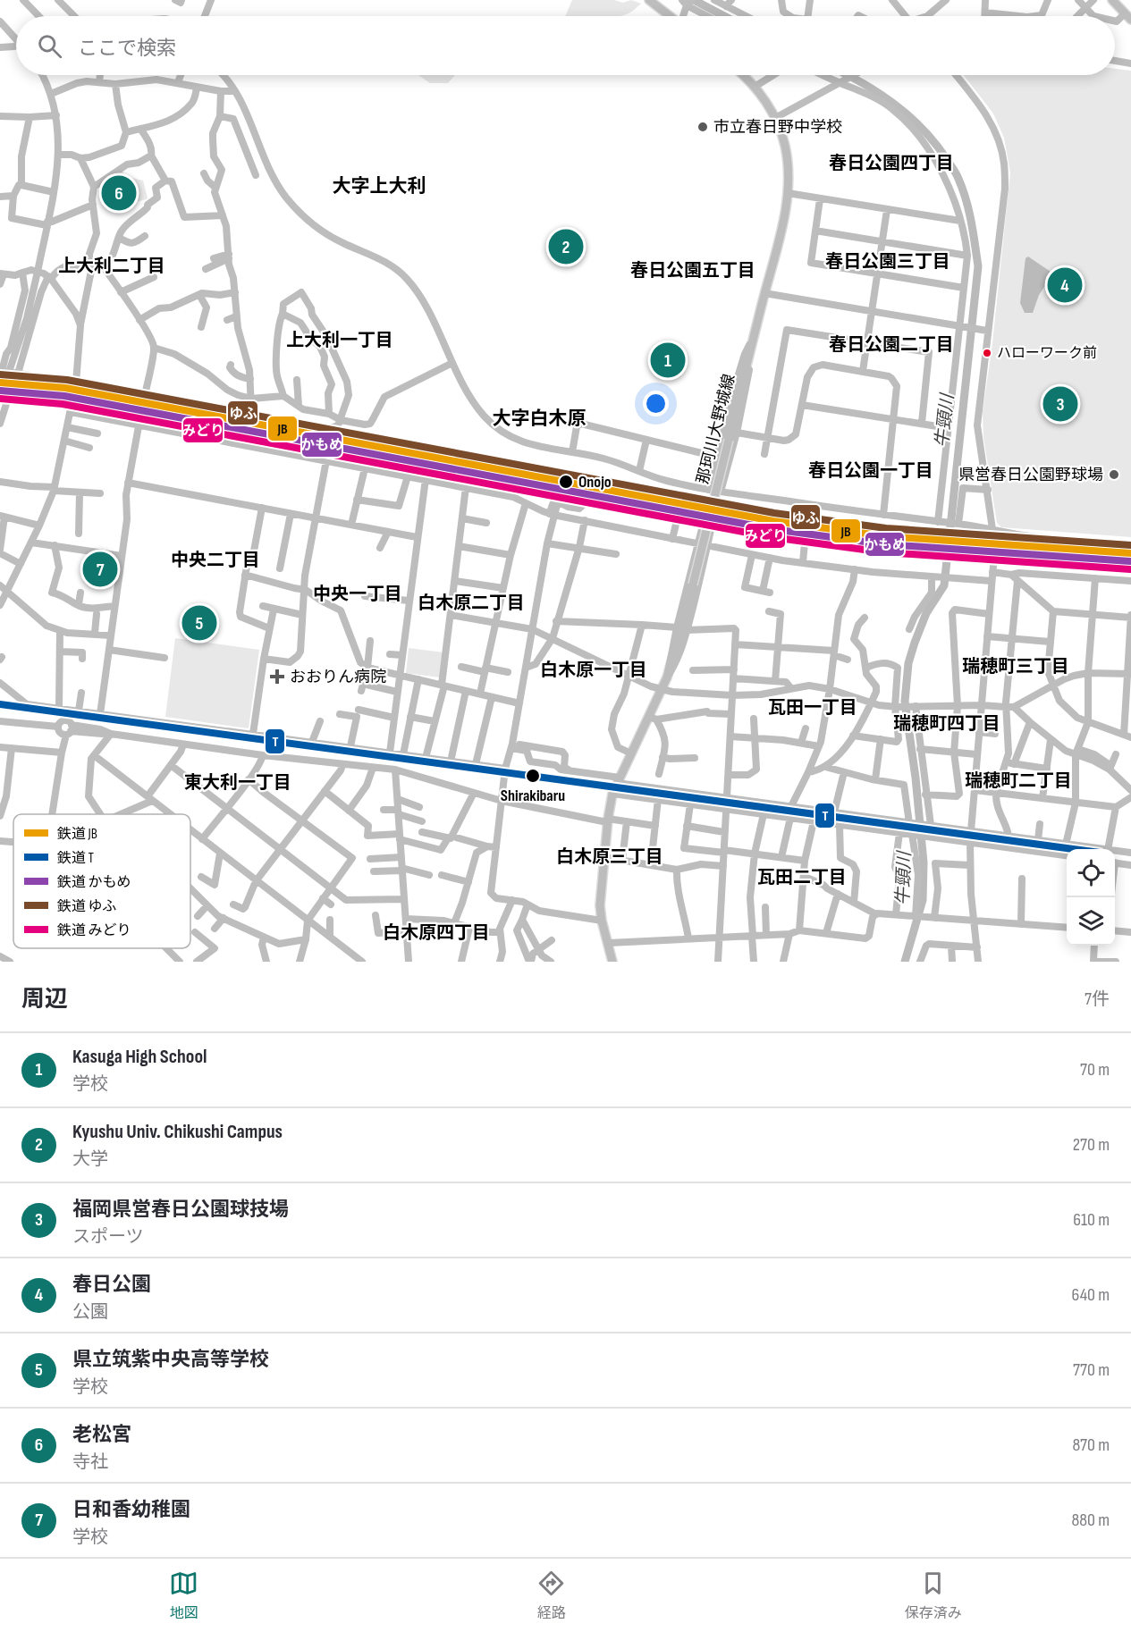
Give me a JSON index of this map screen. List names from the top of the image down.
{
  "streets": {
    "main road": ["那珂川大野城線"]
  },
  "districts": [
    "春日公園四丁目",
    "大字上大利",
    "春日公園三丁目",
    "上大利二丁目",
    "春日公園五丁目",
    "上大利一丁目",
    "春日公園二丁目",
    "大字白木原",
    "春日公園一丁目",
    "中央二丁目",
    "中央一丁目",
    "白木原二丁目",
    "瑞穂町三丁目",
    "白木原一丁目",
    "瓦田一丁目",
    "瑞穂町四丁目",
    "瑞穂町二丁目",
    "東大利一丁目",
    "白木原三丁目",
    "瓦田二丁目",
    "白木原四丁目"
  ],
  "water": ["牛頸川"],
  "places": {
    "other": [
      "市立春日野中学校",
      "ハローワーク前",
      "県営春日公園野球場",
      "Onojo",
      "Shirakibaru"
    ],
    "health": ["おおりん病院"]
  },
  "lines": [
    "rail line ゆふ",
    "rail line JB",
    "rail line かもめ",
    "rail line みどり",
    "rail line T"
  ],
  "legend": [
    "鉄道 JB",
    "鉄道 T",
    "鉄道 かもめ",
    "鉄道 ゆふ",
    "鉄道 みどり"
  ],
  "page": {
    "search": "ここで検索",
    "pins": [
      "6",
      "2",
      "4",
      "1",
      "3",
      "7",
      "5"
    ],
    "heading": ["周辺", "7件"],
    "list": [
      {
        "mark": "1",
        "name": "Kasuga High School",
        "note": "学校",
        "value": "70 m"
      },
      {
        "mark": "2",
        "name": "Kyushu Univ. Chikushi Campus",
        "note": "大学",
        "value": "270 m"
      },
      {
        "mark": "3",
        "name": "福岡県営春日公園球技場",
        "note": "スポーツ",
        "value": "610 m"
      },
      {
        "mark": "4",
        "name": "春日公園",
        "note": "公園",
        "value": "640 m"
      },
      {
        "mark": "5",
        "name": "県立筑紫中央高等学校",
        "note": "学校",
        "value": "770 m"
      },
      {
        "mark": "6",
        "name": "老松宮",
        "note": "寺社",
        "value": "870 m"
      },
      {
        "mark": "7",
        "name": "日和香幼稚園",
        "note": "学校",
        "value": "880 m"
      }
    ],
    "nav": ["地図", "経路", "保存済み"]
  }
}
